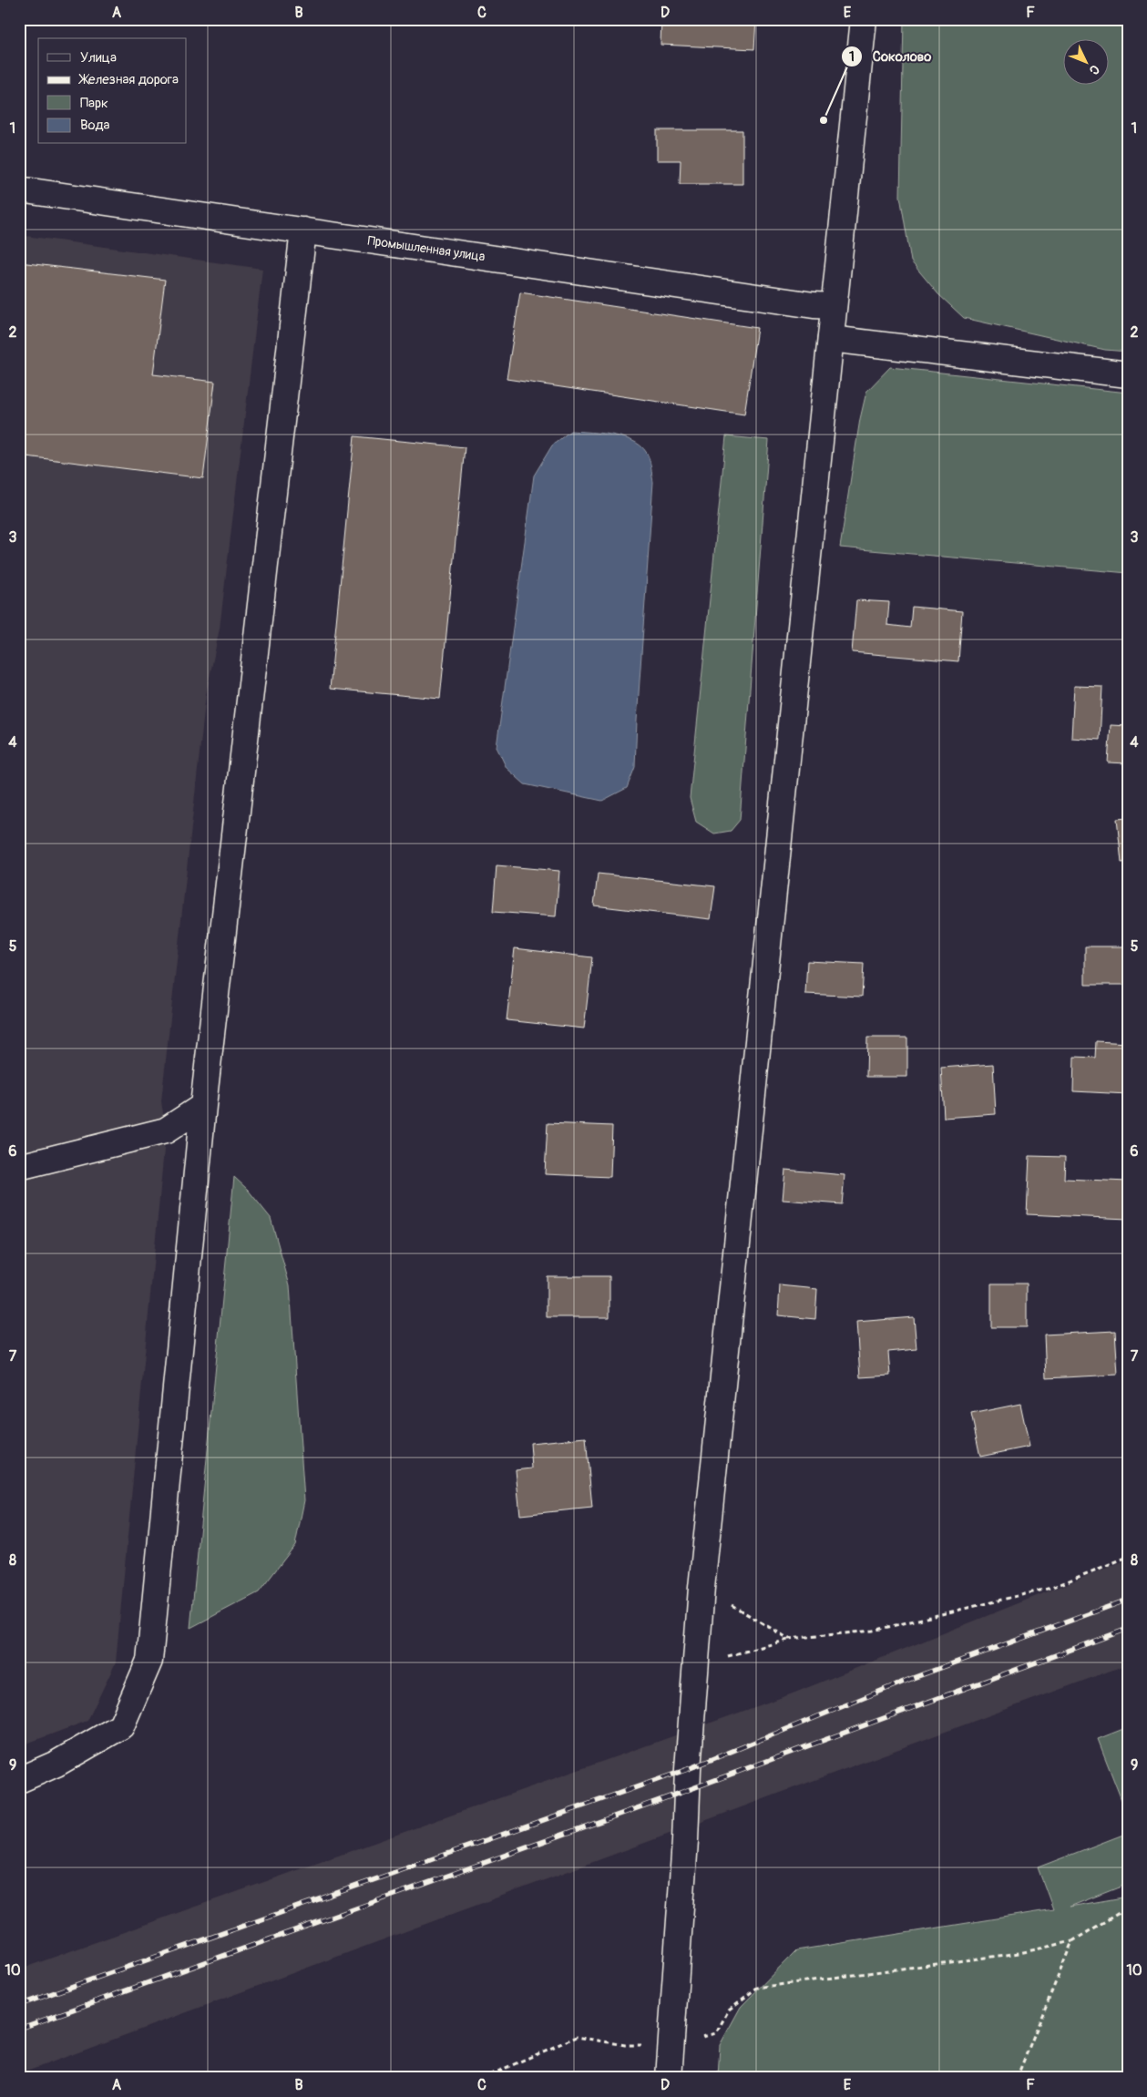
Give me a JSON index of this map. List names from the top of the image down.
{
  "streets": {
    "main road": ["Промышленная улица"]
  },
  "places": ["Соколово"],
  "legend": [
    "Улица",
    "Железная дорога",
    "Парк",
    "Вода"
  ],
  "north": "bottom right",
  "grid": {
    "columns": [
      "A",
      "B",
      "C",
      "D",
      "E",
      "F"
    ],
    "rows": [
      "1",
      "2",
      "3",
      "4",
      "5",
      "6",
      "7",
      "8",
      "9",
      "10"
    ]
  }
}
